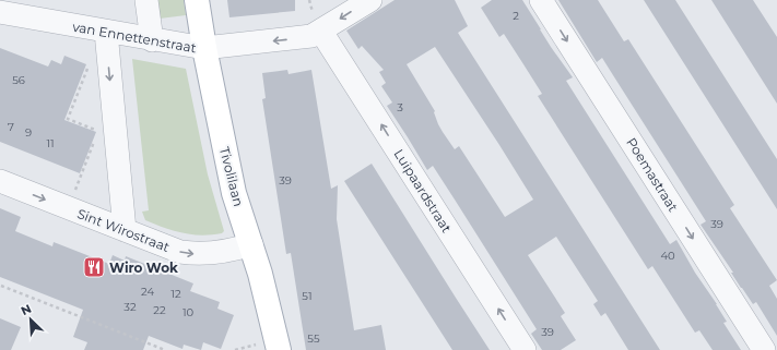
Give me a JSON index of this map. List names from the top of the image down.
{
  "streets": {
    "main road": ["Tivolilaan"],
    "street": [
      "van Ennettenstraat",
      "Poemastraat",
      "Luipaardstraat",
      "Sint Wirostraat"
    ]
  },
  "crossings": [
    ["van Ennettenstraat", "Tivolilaan"],
    ["van Ennettenstraat", "Luipaardstraat"],
    ["Tivolilaan", "Sint Wirostraat"]
  ],
  "one_way": [
    "van Ennettenstraat",
    "Poemastraat",
    "Luipaardstraat",
    "Sint Wirostraat"
  ],
  "places": {
    "restaurant": ["Wiro Wok"]
  },
  "house_numbers": [
    "2",
    "56",
    "3",
    "7",
    "9",
    "11",
    "39",
    "39",
    "40",
    "24",
    "12",
    "51",
    "32",
    "22",
    "10",
    "39",
    "55"
  ],
  "north": "top left"
}
